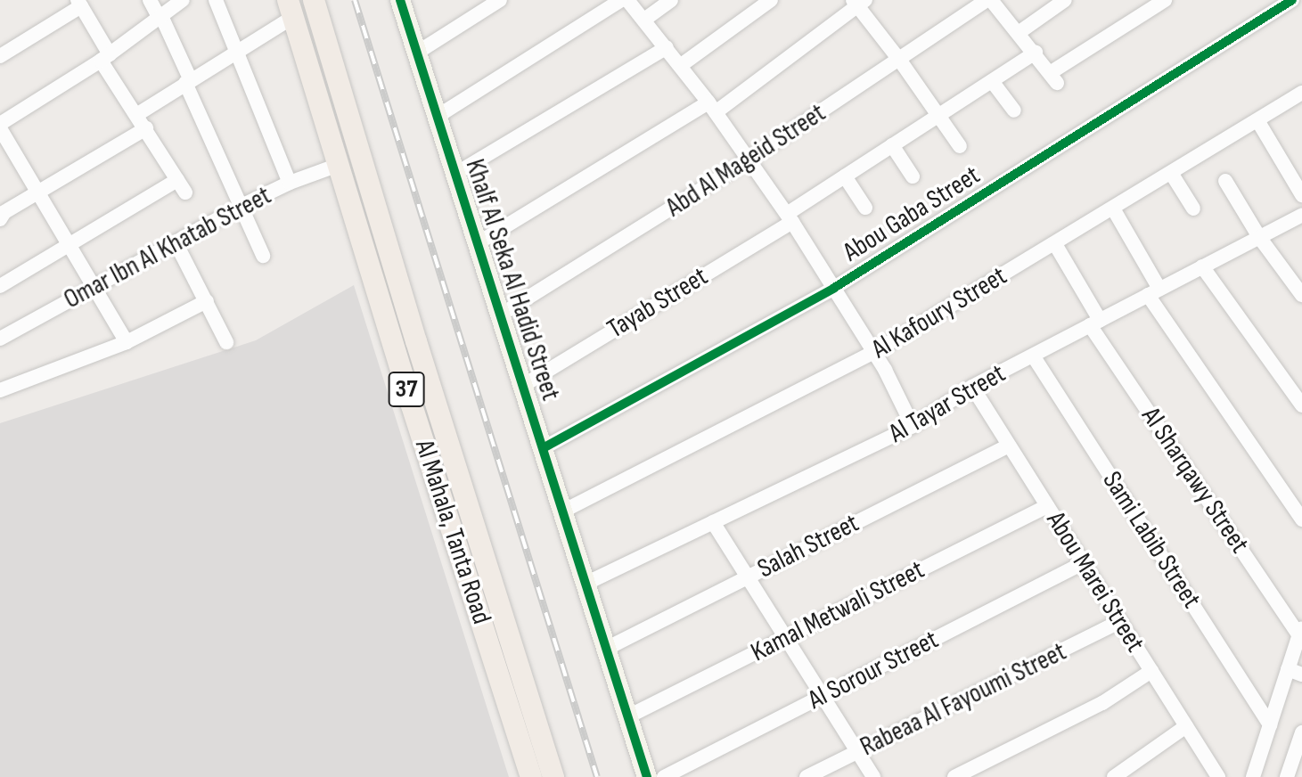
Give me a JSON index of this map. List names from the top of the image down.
{
  "streets": {
    "main road": ["37", "Al Mahala, Tanta Road"],
    "street": [
      "Abd Al Mageid Street",
      "Abou Gaba Street",
      "Omar Ibn Al Khatab Street",
      "Khalf Al Seka Al Hadid Street",
      "Tayab Street",
      "Al Kafoury Street",
      "Al Tayar Street",
      "Al Sharqawy Street",
      "Sami Labib Street",
      "Salah Street",
      "Abou Marei Street",
      "Kamal Metwali Street",
      "Al Sorour Street",
      "Rabeaa Al Fayoumi Street"
    ]
  },
  "crossings": [
    ["Abd Al Mageid Street", "Khalf Al Seka Al Hadid Street"],
    ["Abou Gaba Street", "Khalf Al Seka Al Hadid Street"],
    ["Omar Ibn Al Khatab Street", "Al Mahala, Tanta Road"],
    ["Khalf Al Seka Al Hadid Street", "Tayab Street"],
    ["Khalf Al Seka Al Hadid Street", "Al Kafoury Street"],
    ["Khalf Al Seka Al Hadid Street", "Al Tayar Street"],
    ["Khalf Al Seka Al Hadid Street", "Salah Street"],
    ["Khalf Al Seka Al Hadid Street", "Kamal Metwali Street"],
    ["Al Kafoury Street", "Al Sharqawy Street"],
    ["Al Tayar Street", "Al Sharqawy Street"],
    ["Al Tayar Street", "Sami Labib Street"],
    ["Al Tayar Street", "Abou Marei Street"],
    ["Salah Street", "Abou Marei Street"],
    ["Abou Marei Street", "Kamal Metwali Street"],
    ["Abou Marei Street", "Al Sorour Street"],
    ["Abou Marei Street", "Rabeaa Al Fayoumi Street"]
  ]
}
